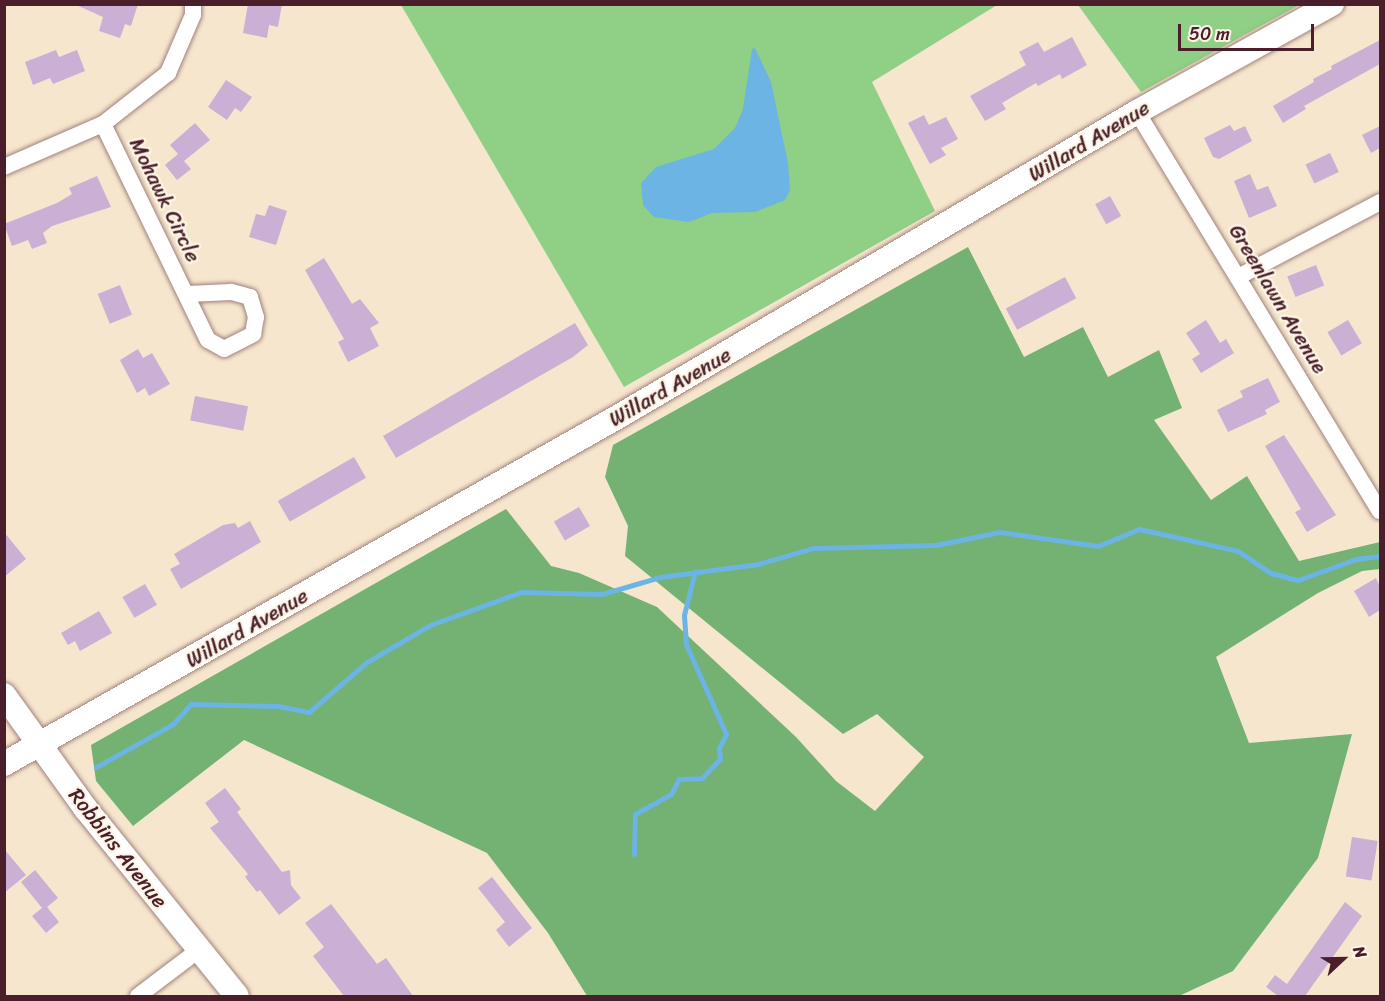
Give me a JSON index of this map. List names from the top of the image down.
{
  "streets": {
    "main road": ["Willard Avenue", "Robbins Avenue"],
    "street": ["Mohawk Circle", "Greenlawn Avenue"]
  },
  "crossings": [
    ["Willard Avenue", "Greenlawn Avenue"],
    ["Willard Avenue", "Robbins Avenue"]
  ],
  "scale_bar": "50 m",
  "north": "right"
}
